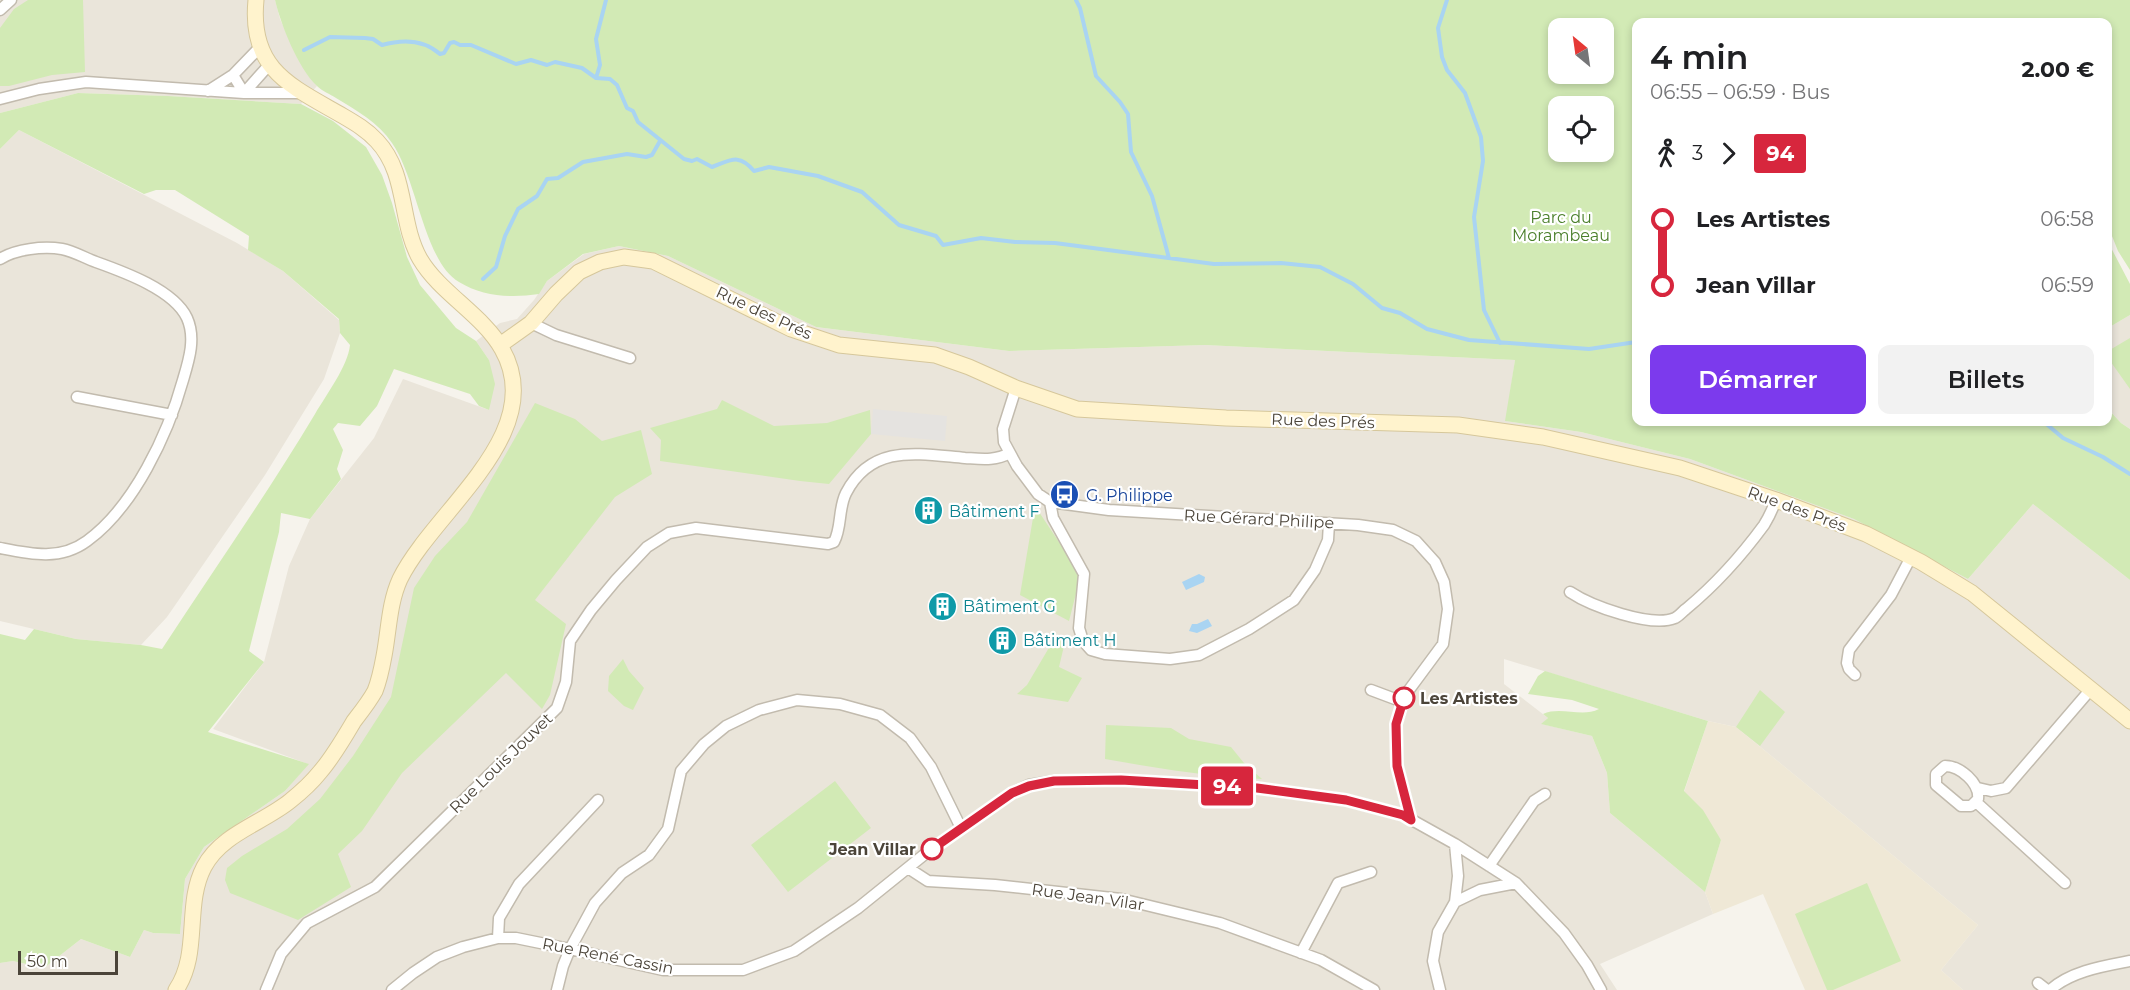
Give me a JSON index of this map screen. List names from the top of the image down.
{
  "streets": {
    "street": [
      "Rue des Prés",
      "Rue Gérard Philipe",
      "Rue Louis Jouvet",
      "Rue Jean Vilar",
      "Rue René Cassin"
    ]
  },
  "crossings": [
    ["Rue Gérard Philipe", "Rue René Cassin"],
    ["Rue Jean Vilar", "Rue René Cassin"]
  ],
  "parks": ["Parc du Morambeau"],
  "places": {
    "bus stop": ["G. Philippe"],
    "building": ["Bâtiment F", "Bâtiment G", "Bâtiment H"],
    "other": ["Les Artistes", "Jean Villar"]
  },
  "lines": ["bus line 94"],
  "scale_bar": "50 m",
  "north": "top left",
  "page": {
    "on_map": "94",
    "heading": ["4 min", "06:55 – 06:59 · Bus", "2.00 €"],
    "legs": ["3", "94"],
    "list": [
      {
        "name": "Les Artistes",
        "value": "06:58"
      },
      {
        "name": "Jean Villar",
        "value": "06:59"
      }
    ],
    "buttons": ["Démarrer", "Billets"],
    "scale": "50 m"
  }
}
